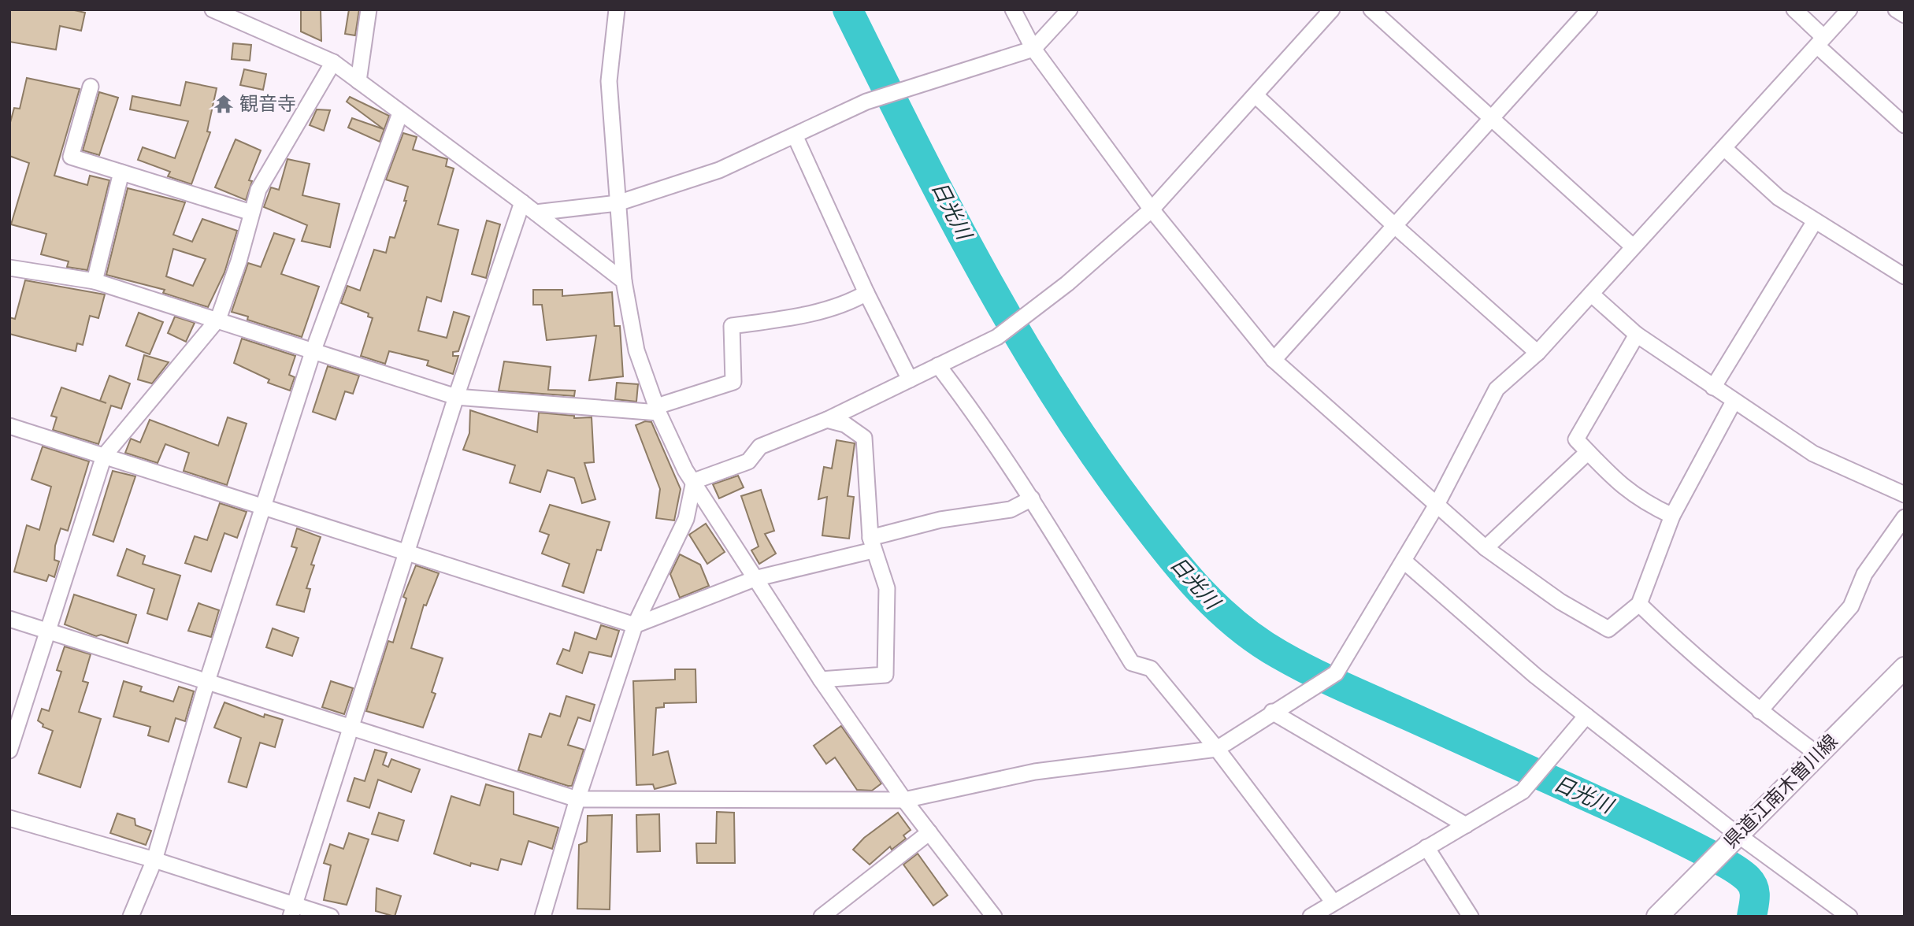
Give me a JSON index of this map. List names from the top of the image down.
{
  "streets": {
    "main road": ["県道江南木曽川線"]
  },
  "water": ["日光川"],
  "places": {
    "temple": ["観音寺"]
  }
}
